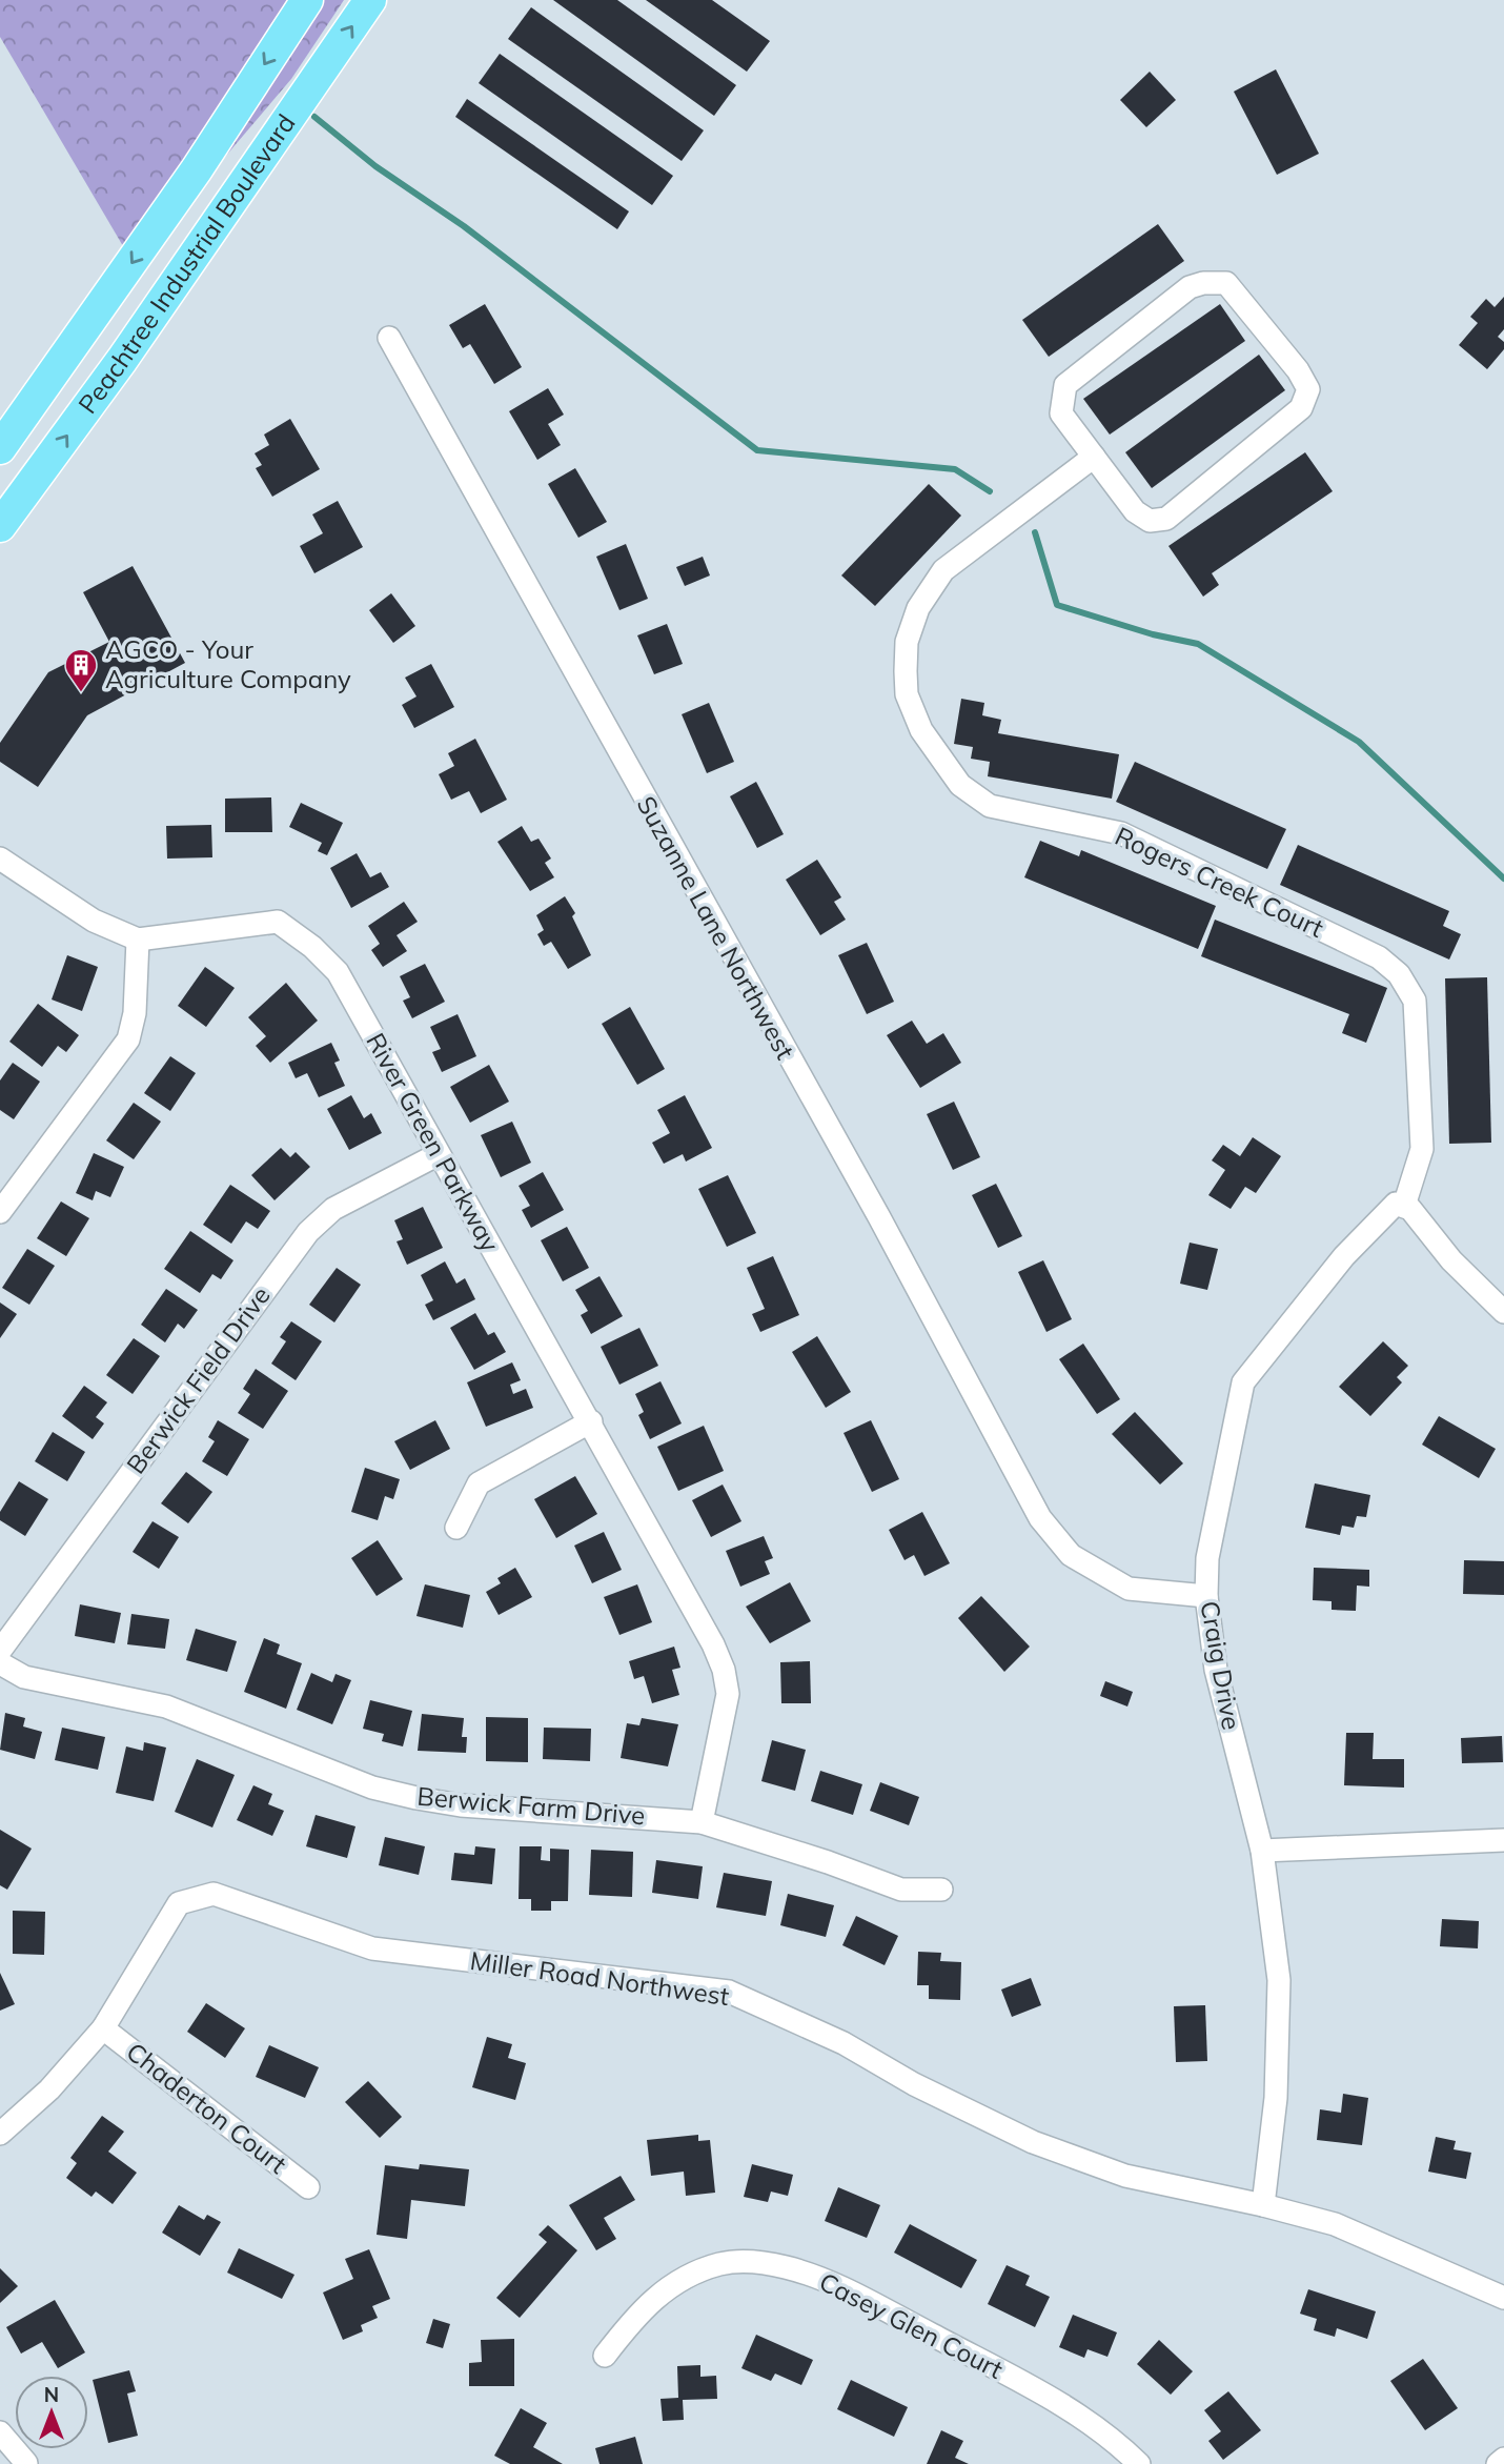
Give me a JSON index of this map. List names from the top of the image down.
{
  "streets": {
    "highway": ["Peachtree Industrial Boulevard"],
    "street": [
      "Rogers Creek Court",
      "Suzanne Lane Northwest",
      "River Green Parkway",
      "Berwick Field Drive",
      "Craig Drive",
      "Berwick Farm Drive",
      "Miller Road Northwest",
      "Chaderton Court",
      "Casey Glen Court"
    ]
  },
  "crossings": [
    ["Rogers Creek Court", "Craig Drive"],
    ["Suzanne Lane Northwest", "Craig Drive"],
    ["River Green Parkway", "Berwick Field Drive"],
    ["River Green Parkway", "Berwick Farm Drive"],
    ["Craig Drive", "Miller Road Northwest"],
    ["Miller Road Northwest", "Chaderton Court"]
  ],
  "places": {
    "building": ["AGCO - Your Agriculture Company"]
  },
  "north": "top"
}
